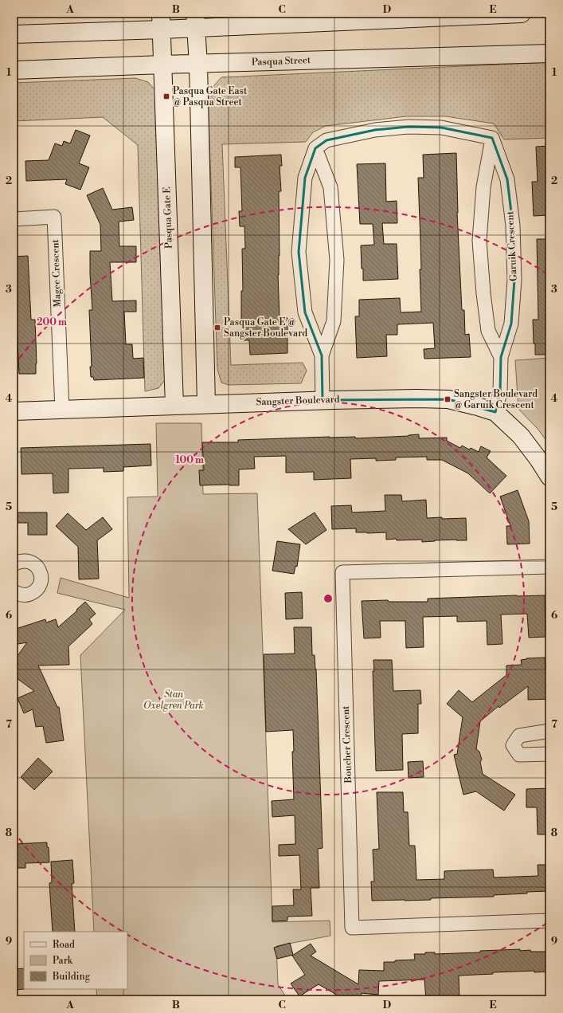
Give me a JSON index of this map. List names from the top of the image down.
{
  "streets": {
    "street": [
      "Pasqua Street",
      "Pasqua Gate E",
      "Garuik Crescent",
      "Magee Crescent",
      "Sangster Boulevard",
      "Boucher Crescent"
    ]
  },
  "crossings": [
    ["Pasqua Street", "Pasqua Gate E"],
    ["Pasqua Gate E", "Sangster Boulevard"],
    ["Garuik Crescent", "Sangster Boulevard"],
    ["Magee Crescent", "Sangster Boulevard"]
  ],
  "parks": ["Stan Oxelgren Park"],
  "places": {
    "transit": ["Pasqua Gate East @ Pasqua Street", "Pasqua Gate E @ Sangster Boulevard", "Sangster Boulevard @ Garuik Crescent"]
  },
  "legend": ["Road", "Park", "Building"],
  "grid": {
    "columns": [
      "A",
      "B",
      "C",
      "D",
      "E"
    ],
    "rows": [
      "1",
      "2",
      "3",
      "4",
      "5",
      "6",
      "7",
      "8",
      "9"
    ]
  },
  "rings": ["200 m", "100 m"]
}
